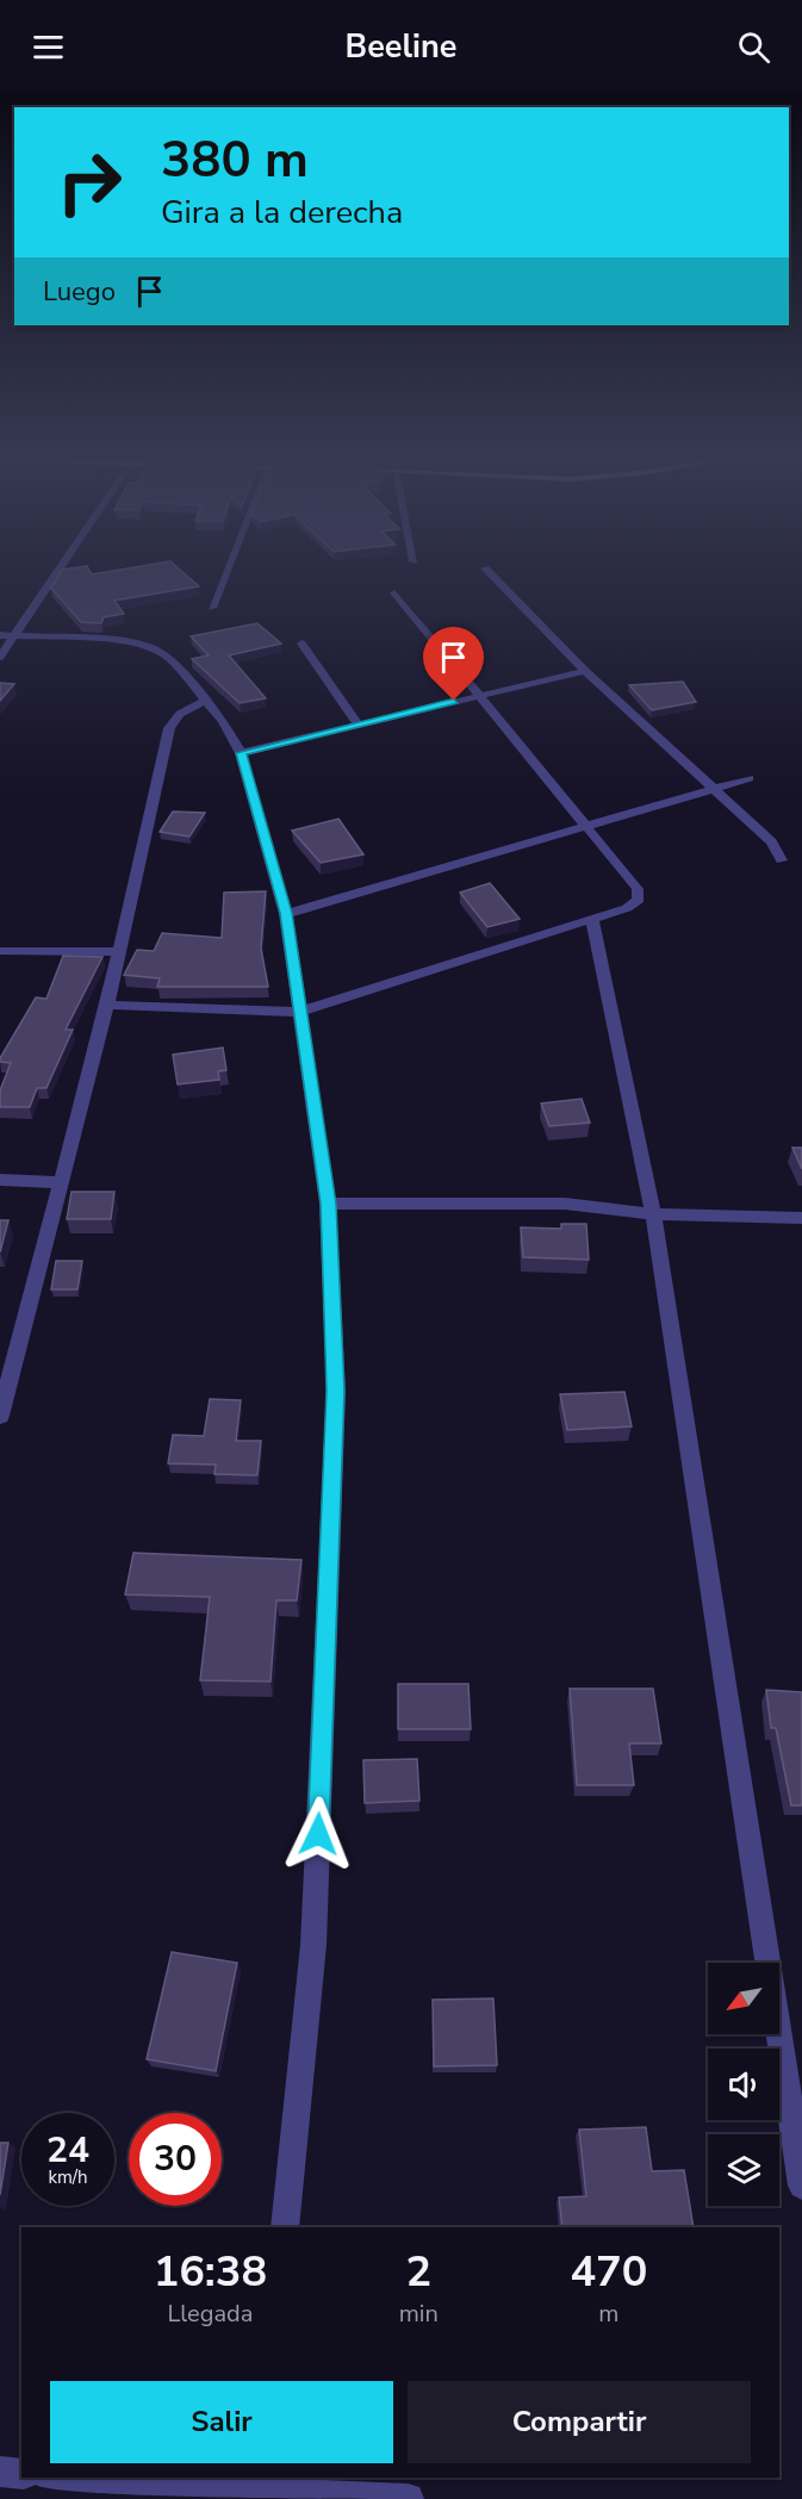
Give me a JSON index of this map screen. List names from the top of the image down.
{
  "north": "bottom left",
  "page": {
    "header": "Beeline",
    "turn": ["380 m", "Gira a la derecha"],
    "then": "Luego",
    "speed": "24 km/h",
    "limit": "30",
    "eta": [
      "16:38",
      "Llegada",
      "2",
      "min",
      "470",
      "m"
    ],
    "buttons": ["Salir", "Compartir"]
  }
}
